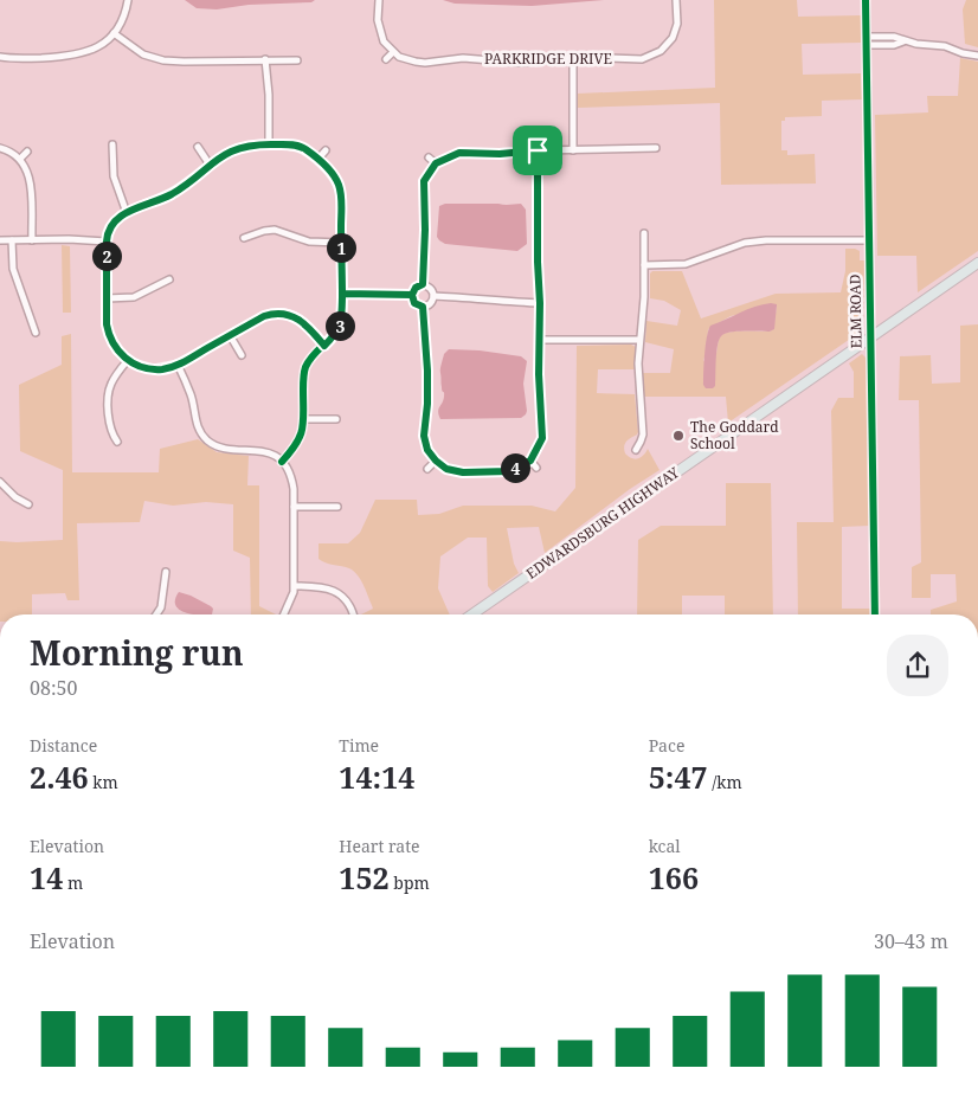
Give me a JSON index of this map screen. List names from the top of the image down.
{
  "streets": {
    "main road": ["EDWARDSBURG HIGHWAY"],
    "street": ["PARKRIDGE DRIVE", "ELM ROAD"]
  },
  "crossings": [
    ["ELM ROAD", "EDWARDSBURG HIGHWAY"]
  ],
  "places": ["The Goddard School"],
  "page": {
    "pins": [
      "1",
      "2",
      "3",
      "4"
    ],
    "heading": ["Morning run", "08:50"],
    "stats": [
      ["Distance", "2.46 km"],
      ["Time", "14:14"],
      ["Pace", "5:47 /km"],
      ["Elevation", "14 m"],
      ["Heart rate", "152 bpm"],
      ["kcal", "166"]
    ],
    "chart": ["Elevation", "30–43 m"]
  }
}
